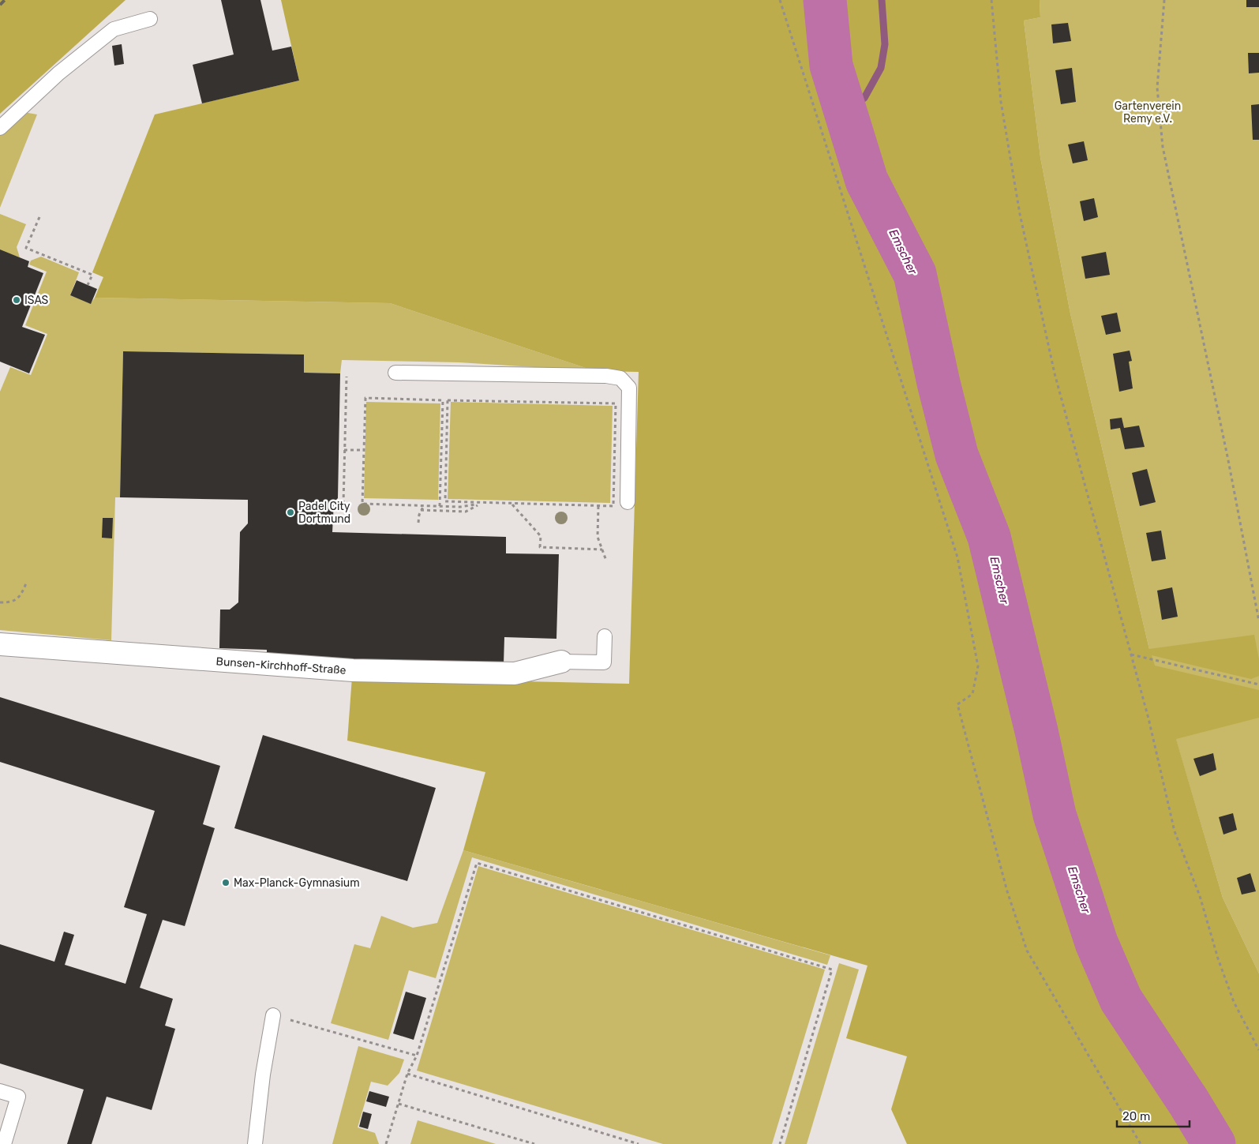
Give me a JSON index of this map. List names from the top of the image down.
{
  "streets": {
    "street": ["Bunsen-Kirchhoff-Straße"]
  },
  "water": ["Emscher"],
  "parks": ["Gartenverein Remy e.V."],
  "places": ["ISAS", "Padel City Dortmund", "Max-Planck-Gymnasium"],
  "scale_bar": "20 m"
}
